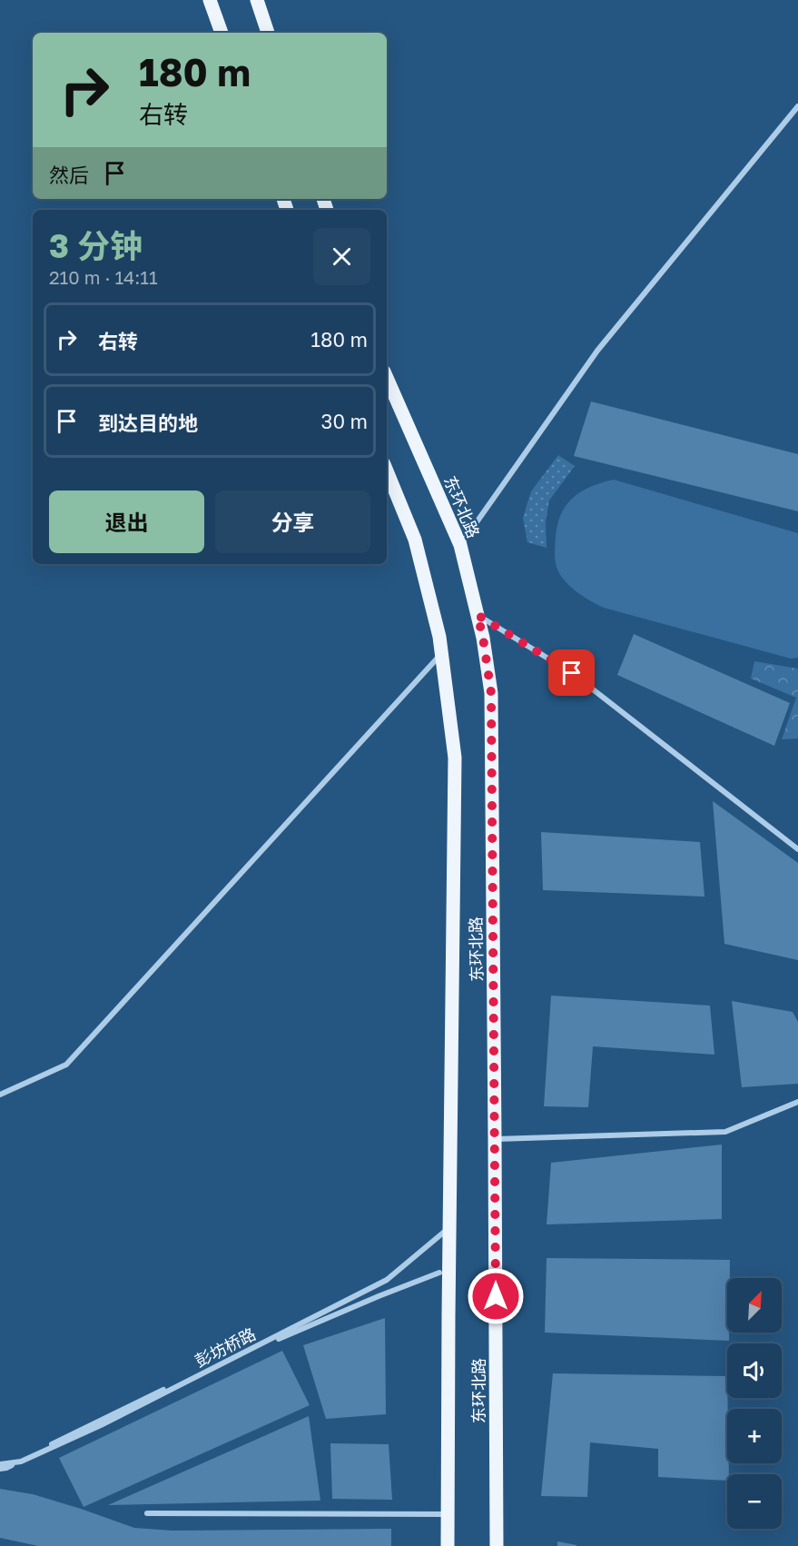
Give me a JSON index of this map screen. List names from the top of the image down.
{
  "streets": {
    "main road": ["东环北路"],
    "street": ["彭坊桥路"]
  },
  "crossings": [
    ["东环北路", "彭坊桥路"]
  ],
  "north": "top right",
  "page": {
    "turn": ["180 m", "右转"],
    "then": "然后",
    "heading": ["3 分钟", "210 m · 14:11"],
    "list": [
      {
        "name": "右转",
        "value": "180 m"
      },
      {
        "name": "到达目的地",
        "value": "30 m"
      }
    ],
    "buttons": ["退出", "分享"],
    "map_buttons": ["+", "−"]
  }
}
